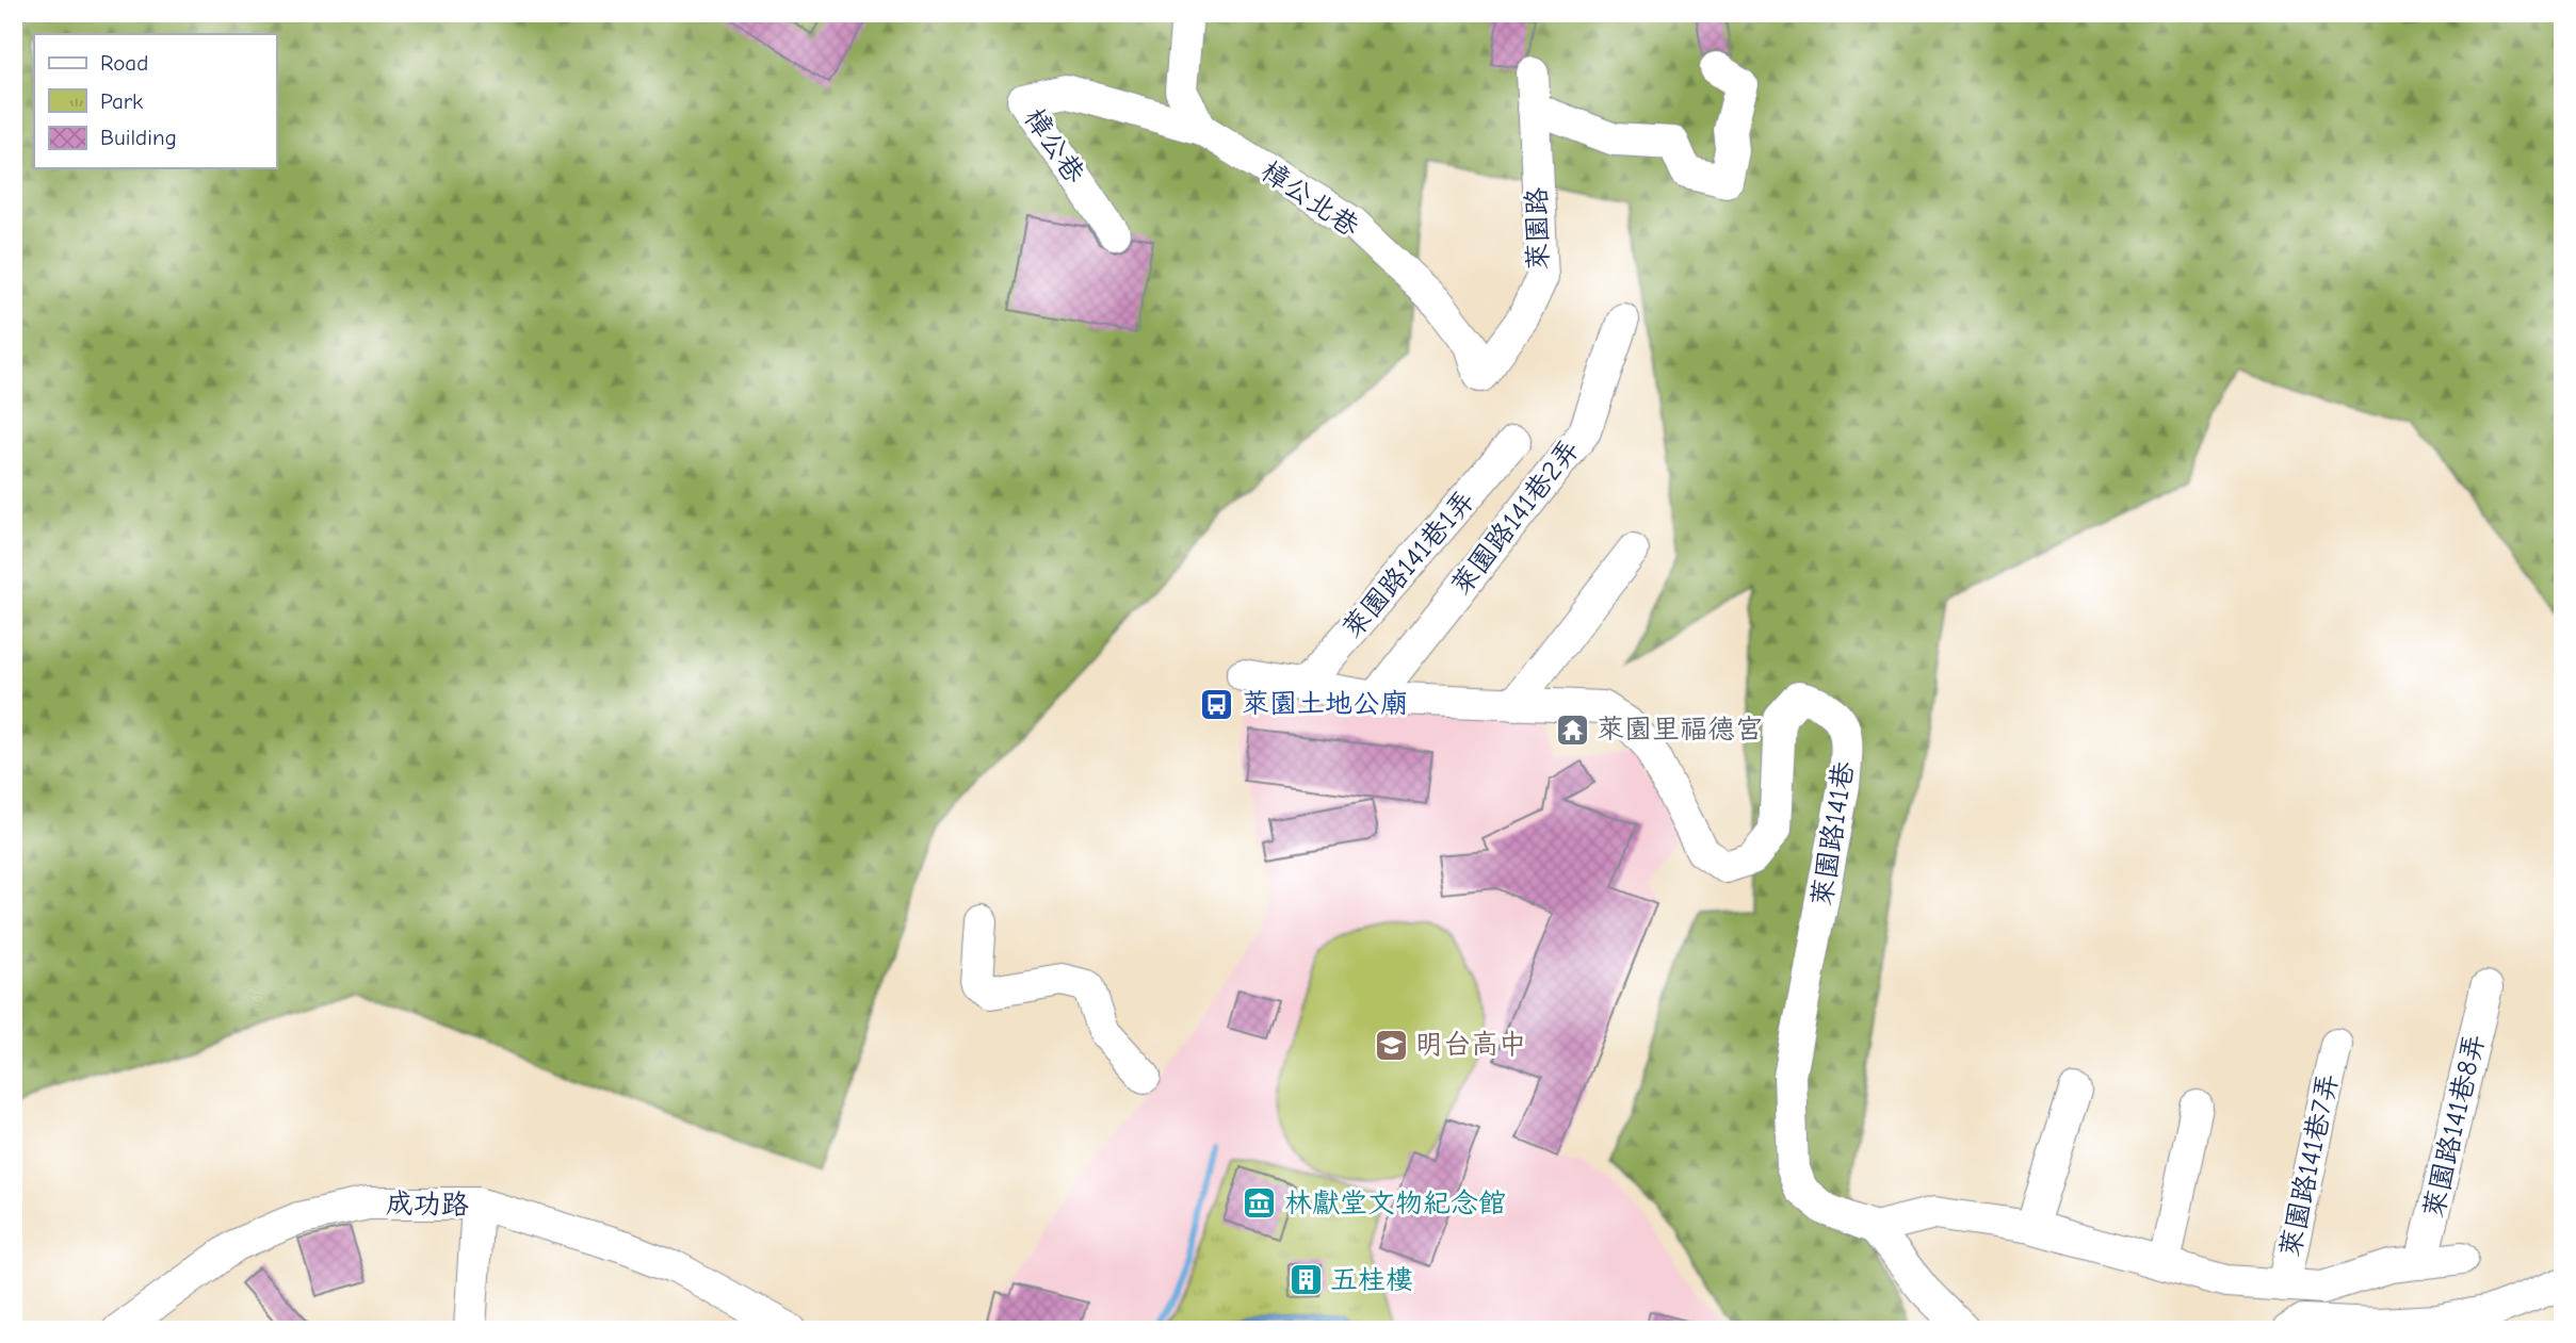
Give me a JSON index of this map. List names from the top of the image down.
{
  "streets": {
    "street": [
      "樟公巷",
      "樟公北巷",
      "萊園路",
      "萊園路141巷2弄",
      "萊園路141巷1弄",
      "萊園路141巷",
      "萊園路141巷8弄",
      "萊園路141巷7弄",
      "成功路"
    ]
  },
  "crossings": [
    ["樟公巷", "樟公北巷"],
    ["樟公北巷", "萊園路"],
    ["萊園路141巷2弄", "萊園路141巷"],
    ["萊園路141巷1弄", "萊園路141巷"]
  ],
  "places": {
    "bus stop": ["萊園土地公廟"],
    "temple": ["萊園里福德宮"],
    "school or university": ["明台高中"],
    "museum": ["林獻堂文物紀念館"],
    "building": ["五桂樓"]
  },
  "legend": ["Road", "Park", "Building"]
}
